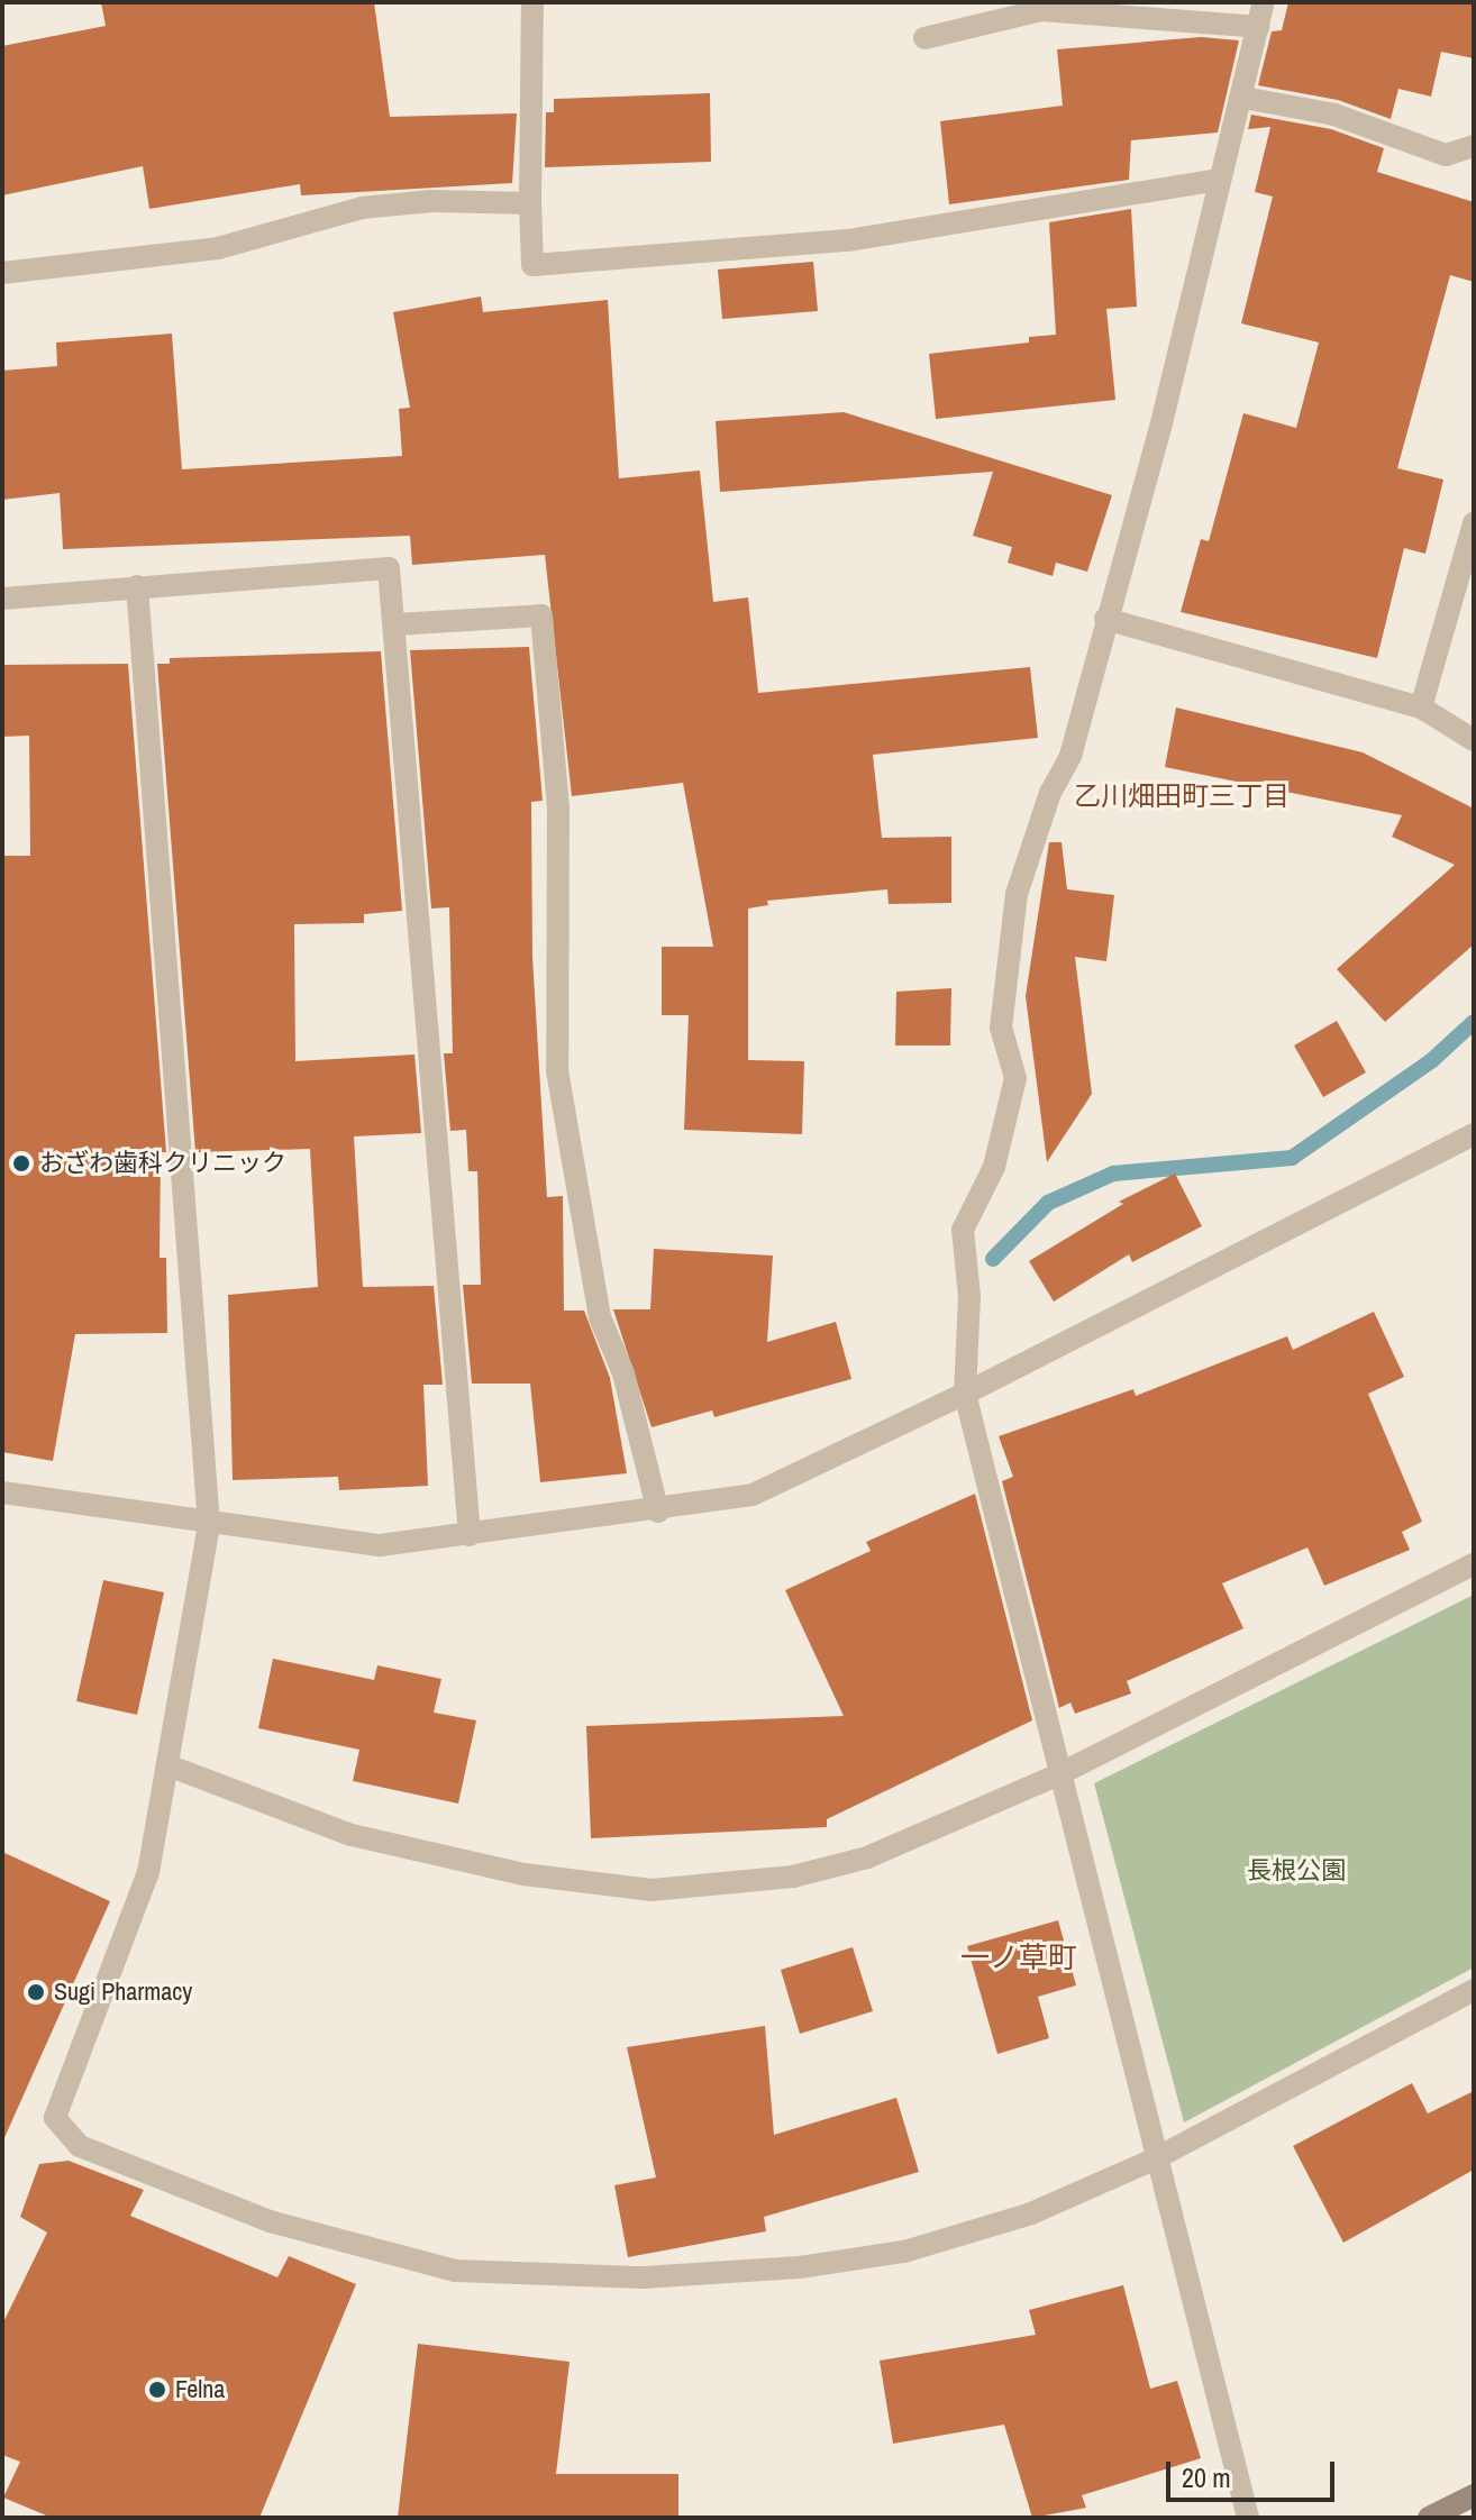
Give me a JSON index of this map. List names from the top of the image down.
{
  "districts": ["乙川畑田町三丁目", "一ノ草町"],
  "parks": ["長根公園"],
  "places": ["おざわ歯科クリニック", "Sugi Pharmacy", "Felna"],
  "scale_bar": "20 m"
}
